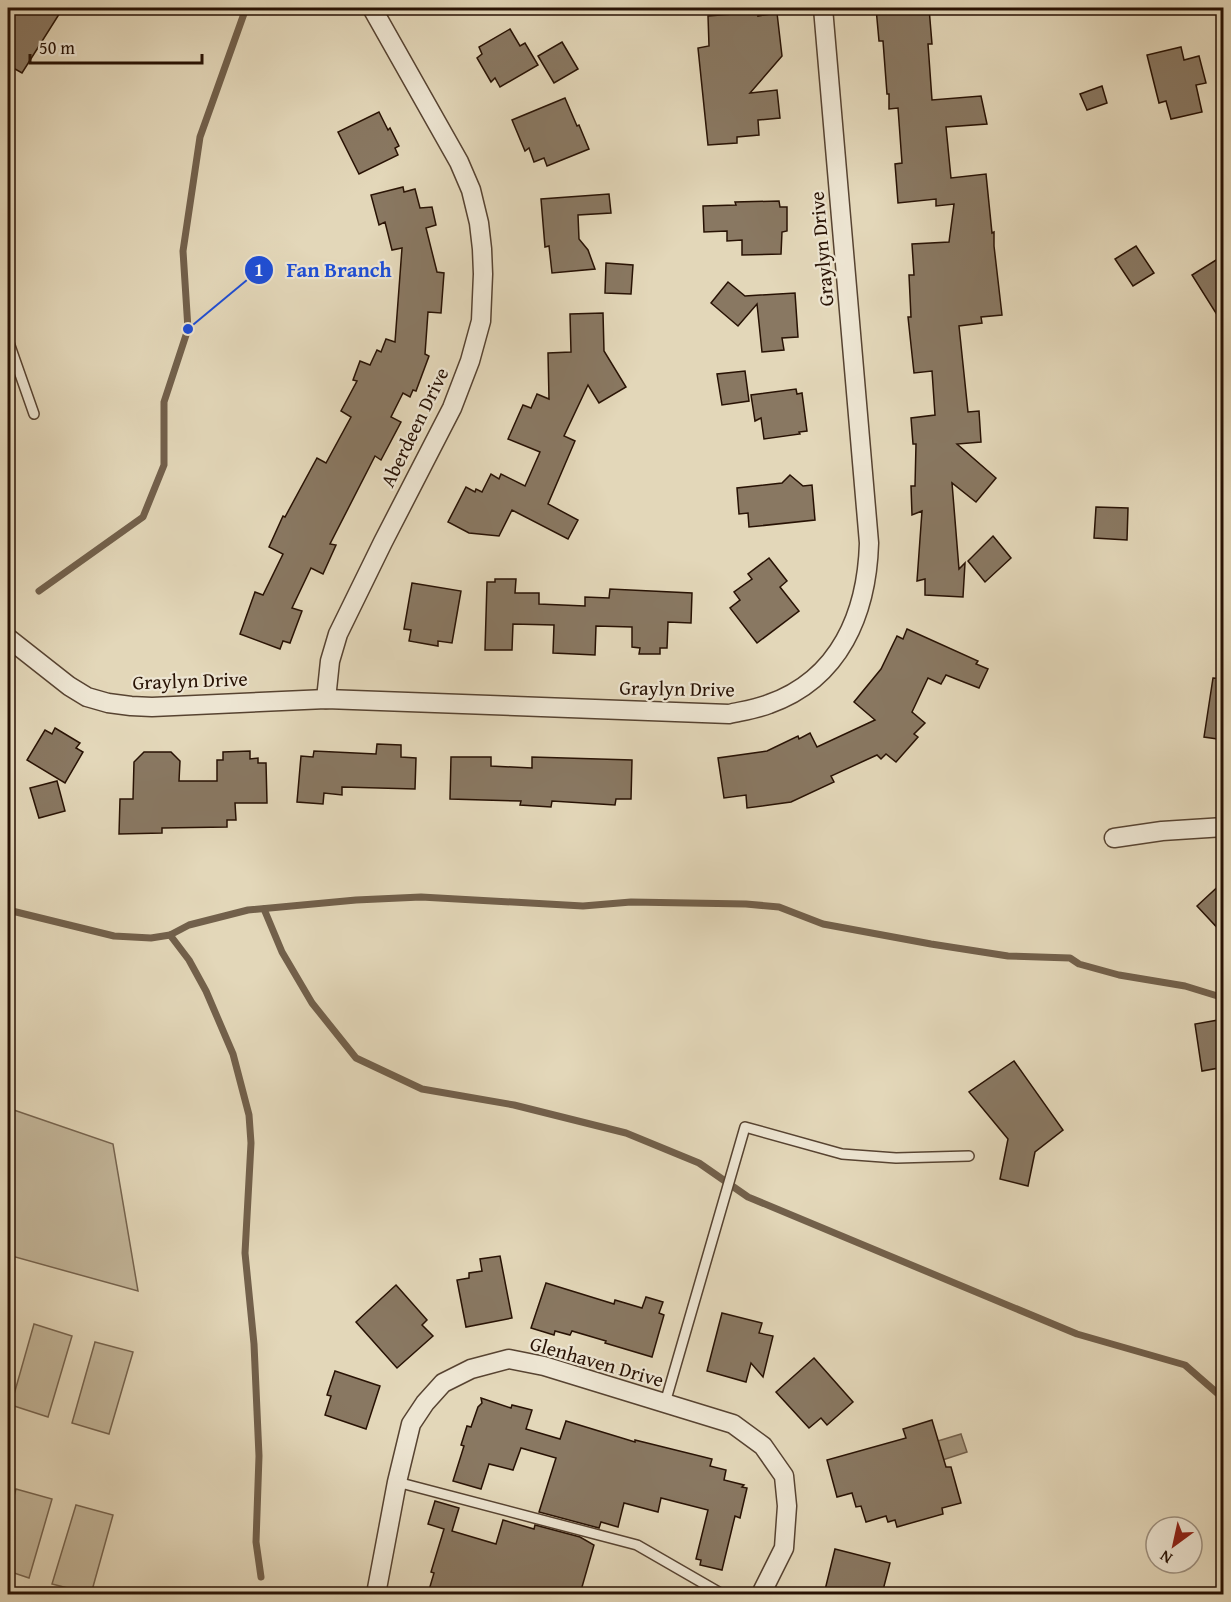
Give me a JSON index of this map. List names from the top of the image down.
{
  "streets": {
    "street": ["Graylyn Drive", "Aberdeen Drive", "Glenhaven Drive"]
  },
  "crossings": [
    ["Graylyn Drive", "Aberdeen Drive"]
  ],
  "places": ["Fan Branch"],
  "scale_bar": "50 m",
  "north": "bottom left"
}
